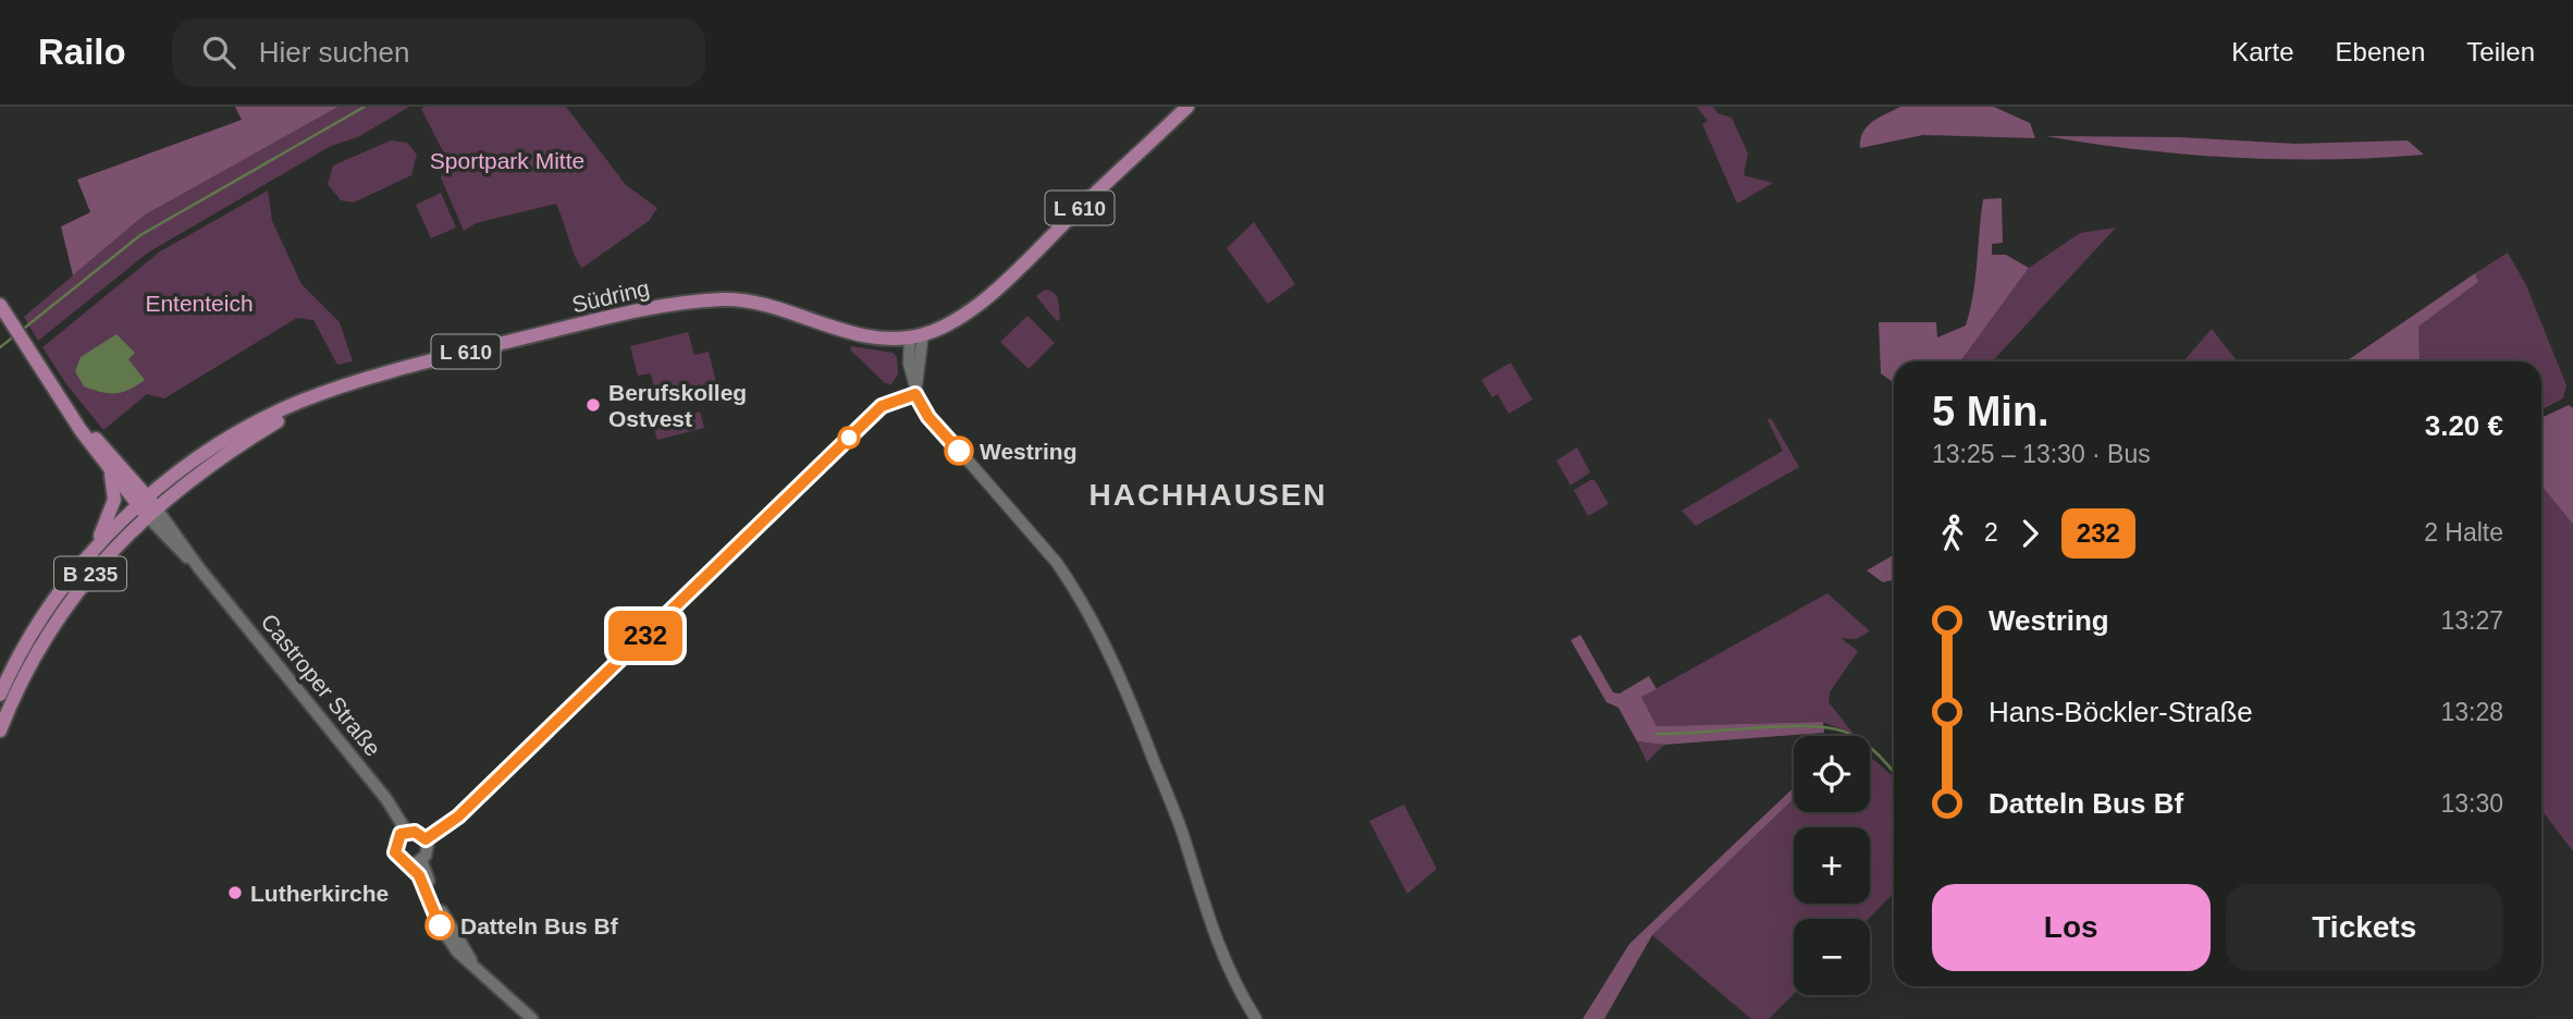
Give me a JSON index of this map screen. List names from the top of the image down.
{
  "streets": {
    "main road": [
      "L 610",
      "Südring",
      "B 235",
      "Castroper Straße"
    ]
  },
  "crossings": [
    ["L 610", "Südring"],
    ["Südring", "B 235"],
    ["Südring", "Castroper Straße"],
    ["B 235", "Castroper Straße"]
  ],
  "districts": ["HACHHAUSEN"],
  "parks": ["Sportpark Mitte", "Ententeich"],
  "places": [
    "Berufskolleg Ostvest",
    "Westring",
    "Lutherkirche",
    "Datteln Bus Bf"
  ],
  "lines": ["bus line 232"],
  "page": {
    "header": "Railo",
    "search": "Hier suchen",
    "nav": ["Karte", "Ebenen", "Teilen"],
    "on_map": "232",
    "heading": ["5 Min.", "13:25 – 13:30 · Bus", "3.20 €"],
    "legs": ["2", "232", "2 Halte"],
    "list": [
      {
        "name": "Westring",
        "value": "13:27"
      },
      {
        "name": "Hans-Böckler-Straße",
        "value": "13:28"
      },
      {
        "name": "Datteln Bus Bf",
        "value": "13:30"
      }
    ],
    "map_buttons": ["+", "−"],
    "buttons": ["Los", "Tickets"]
  }
}
